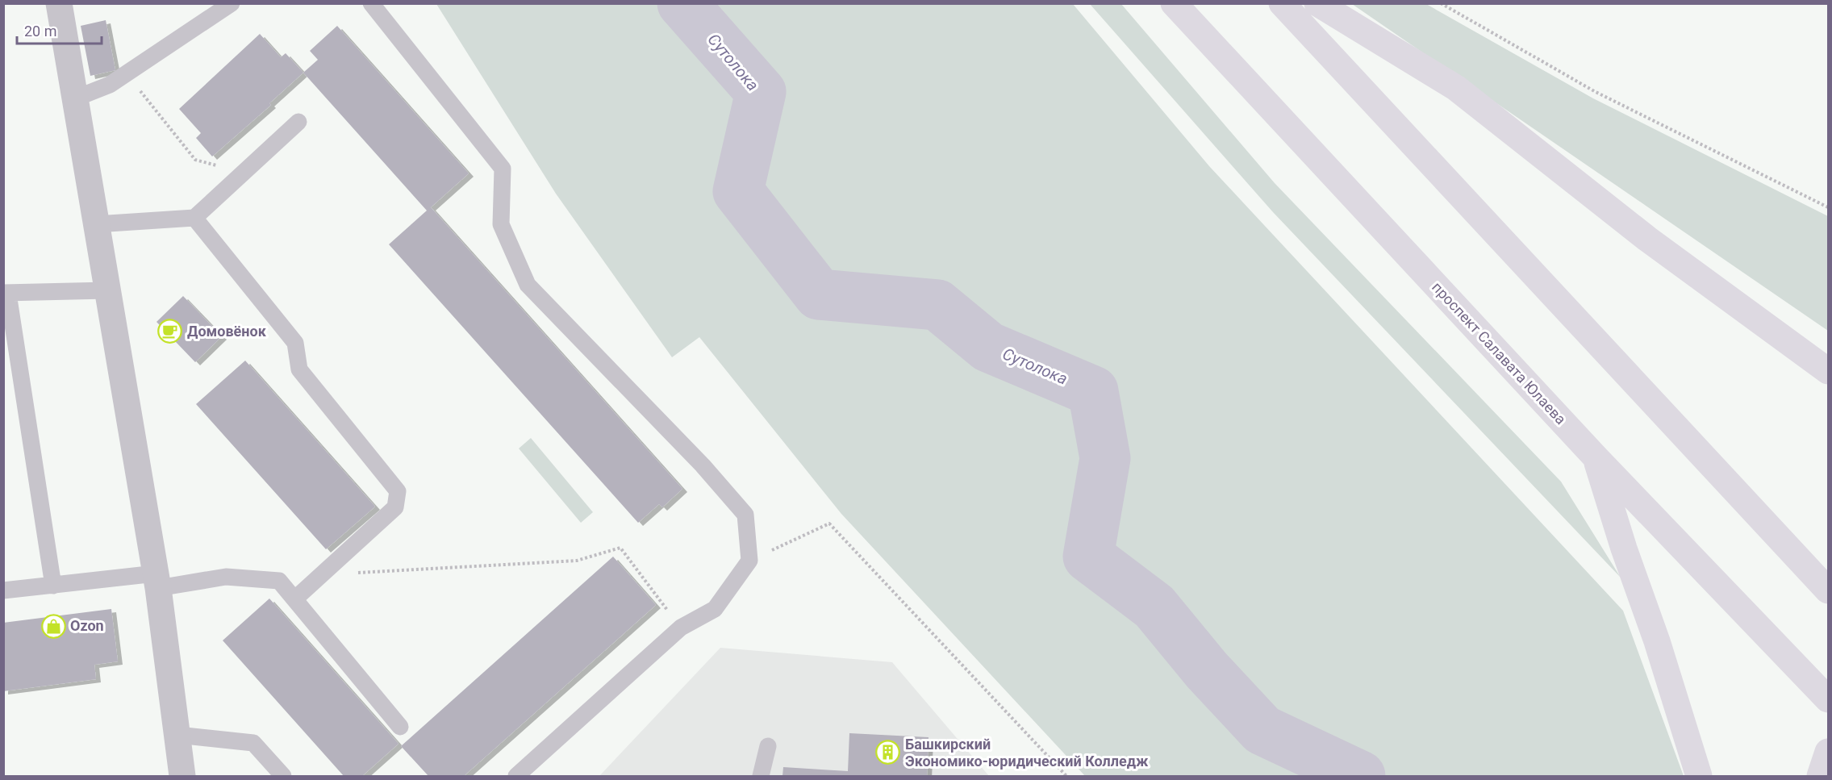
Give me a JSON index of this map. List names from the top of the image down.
{
  "streets": {
    "main road": ["проспект Салавата Юлаева"]
  },
  "water": ["Сутолока"],
  "places": {
    "cafe": ["Домовёнок"],
    "shop": ["Ozon"],
    "building": ["Башкирский Экономико-юридический Колледж"]
  },
  "scale_bar": "20 m"
}
